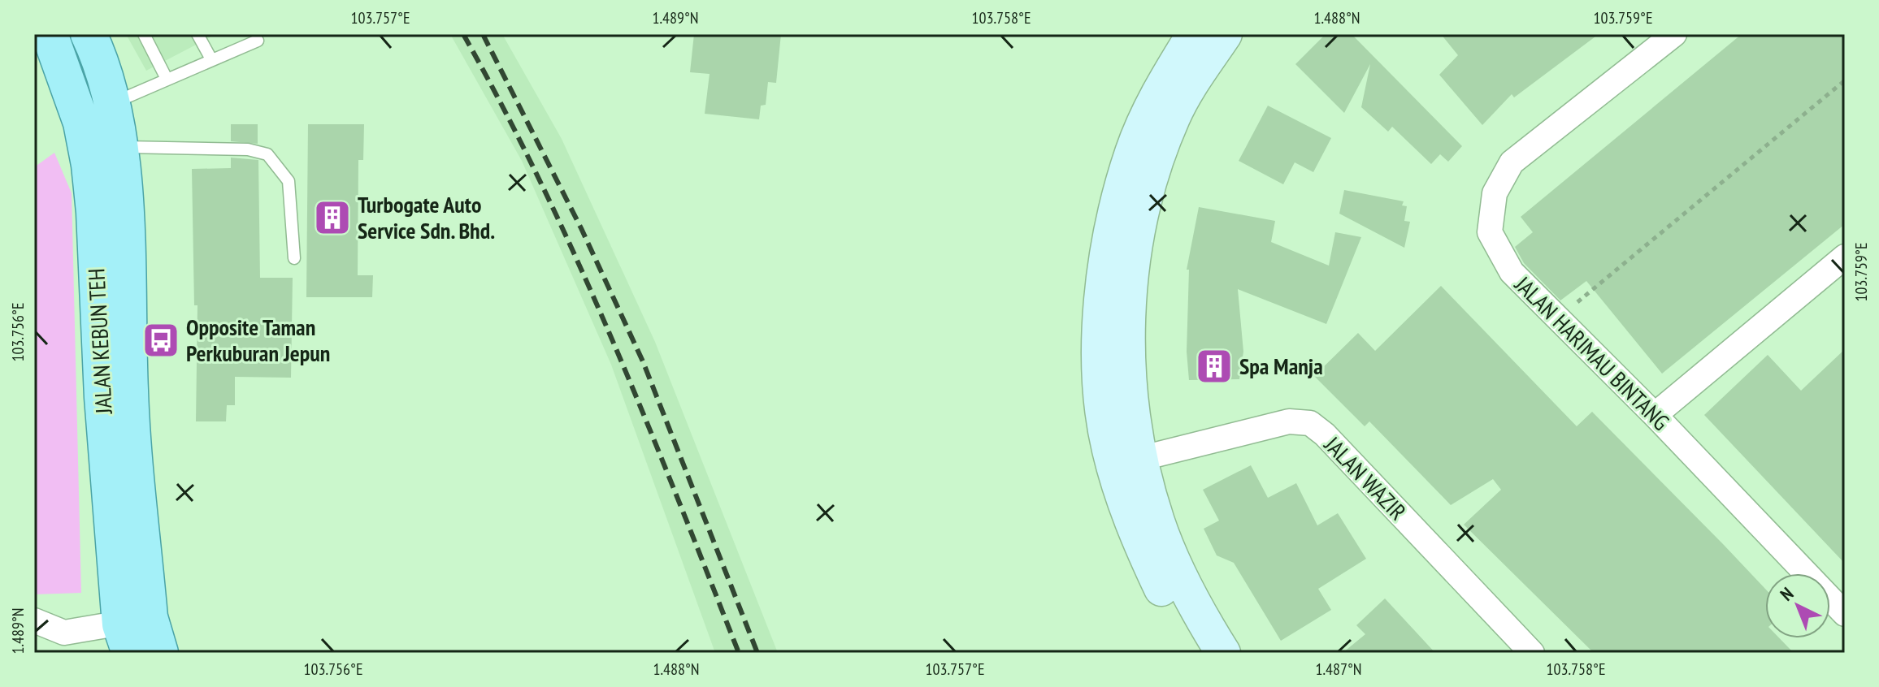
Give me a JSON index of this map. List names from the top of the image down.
{
  "streets": {
    "main road": ["JALAN KEBUN TEH"],
    "street": ["JALAN HARIMAU BINTANG", "JALAN WAZIR"]
  },
  "places": {
    "building": ["Turbogate Auto Service Sdn. Bhd.", "Spa Manja"],
    "bus stop": ["Opposite Taman Perkuburan Jepun"]
  },
  "north": "top left",
  "coordinates": [
    "103.757°E",
    "1.489°N",
    "103.758°E",
    "1.488°N",
    "103.759°E",
    "103.756°E",
    "1.487°N"
  ]
}
